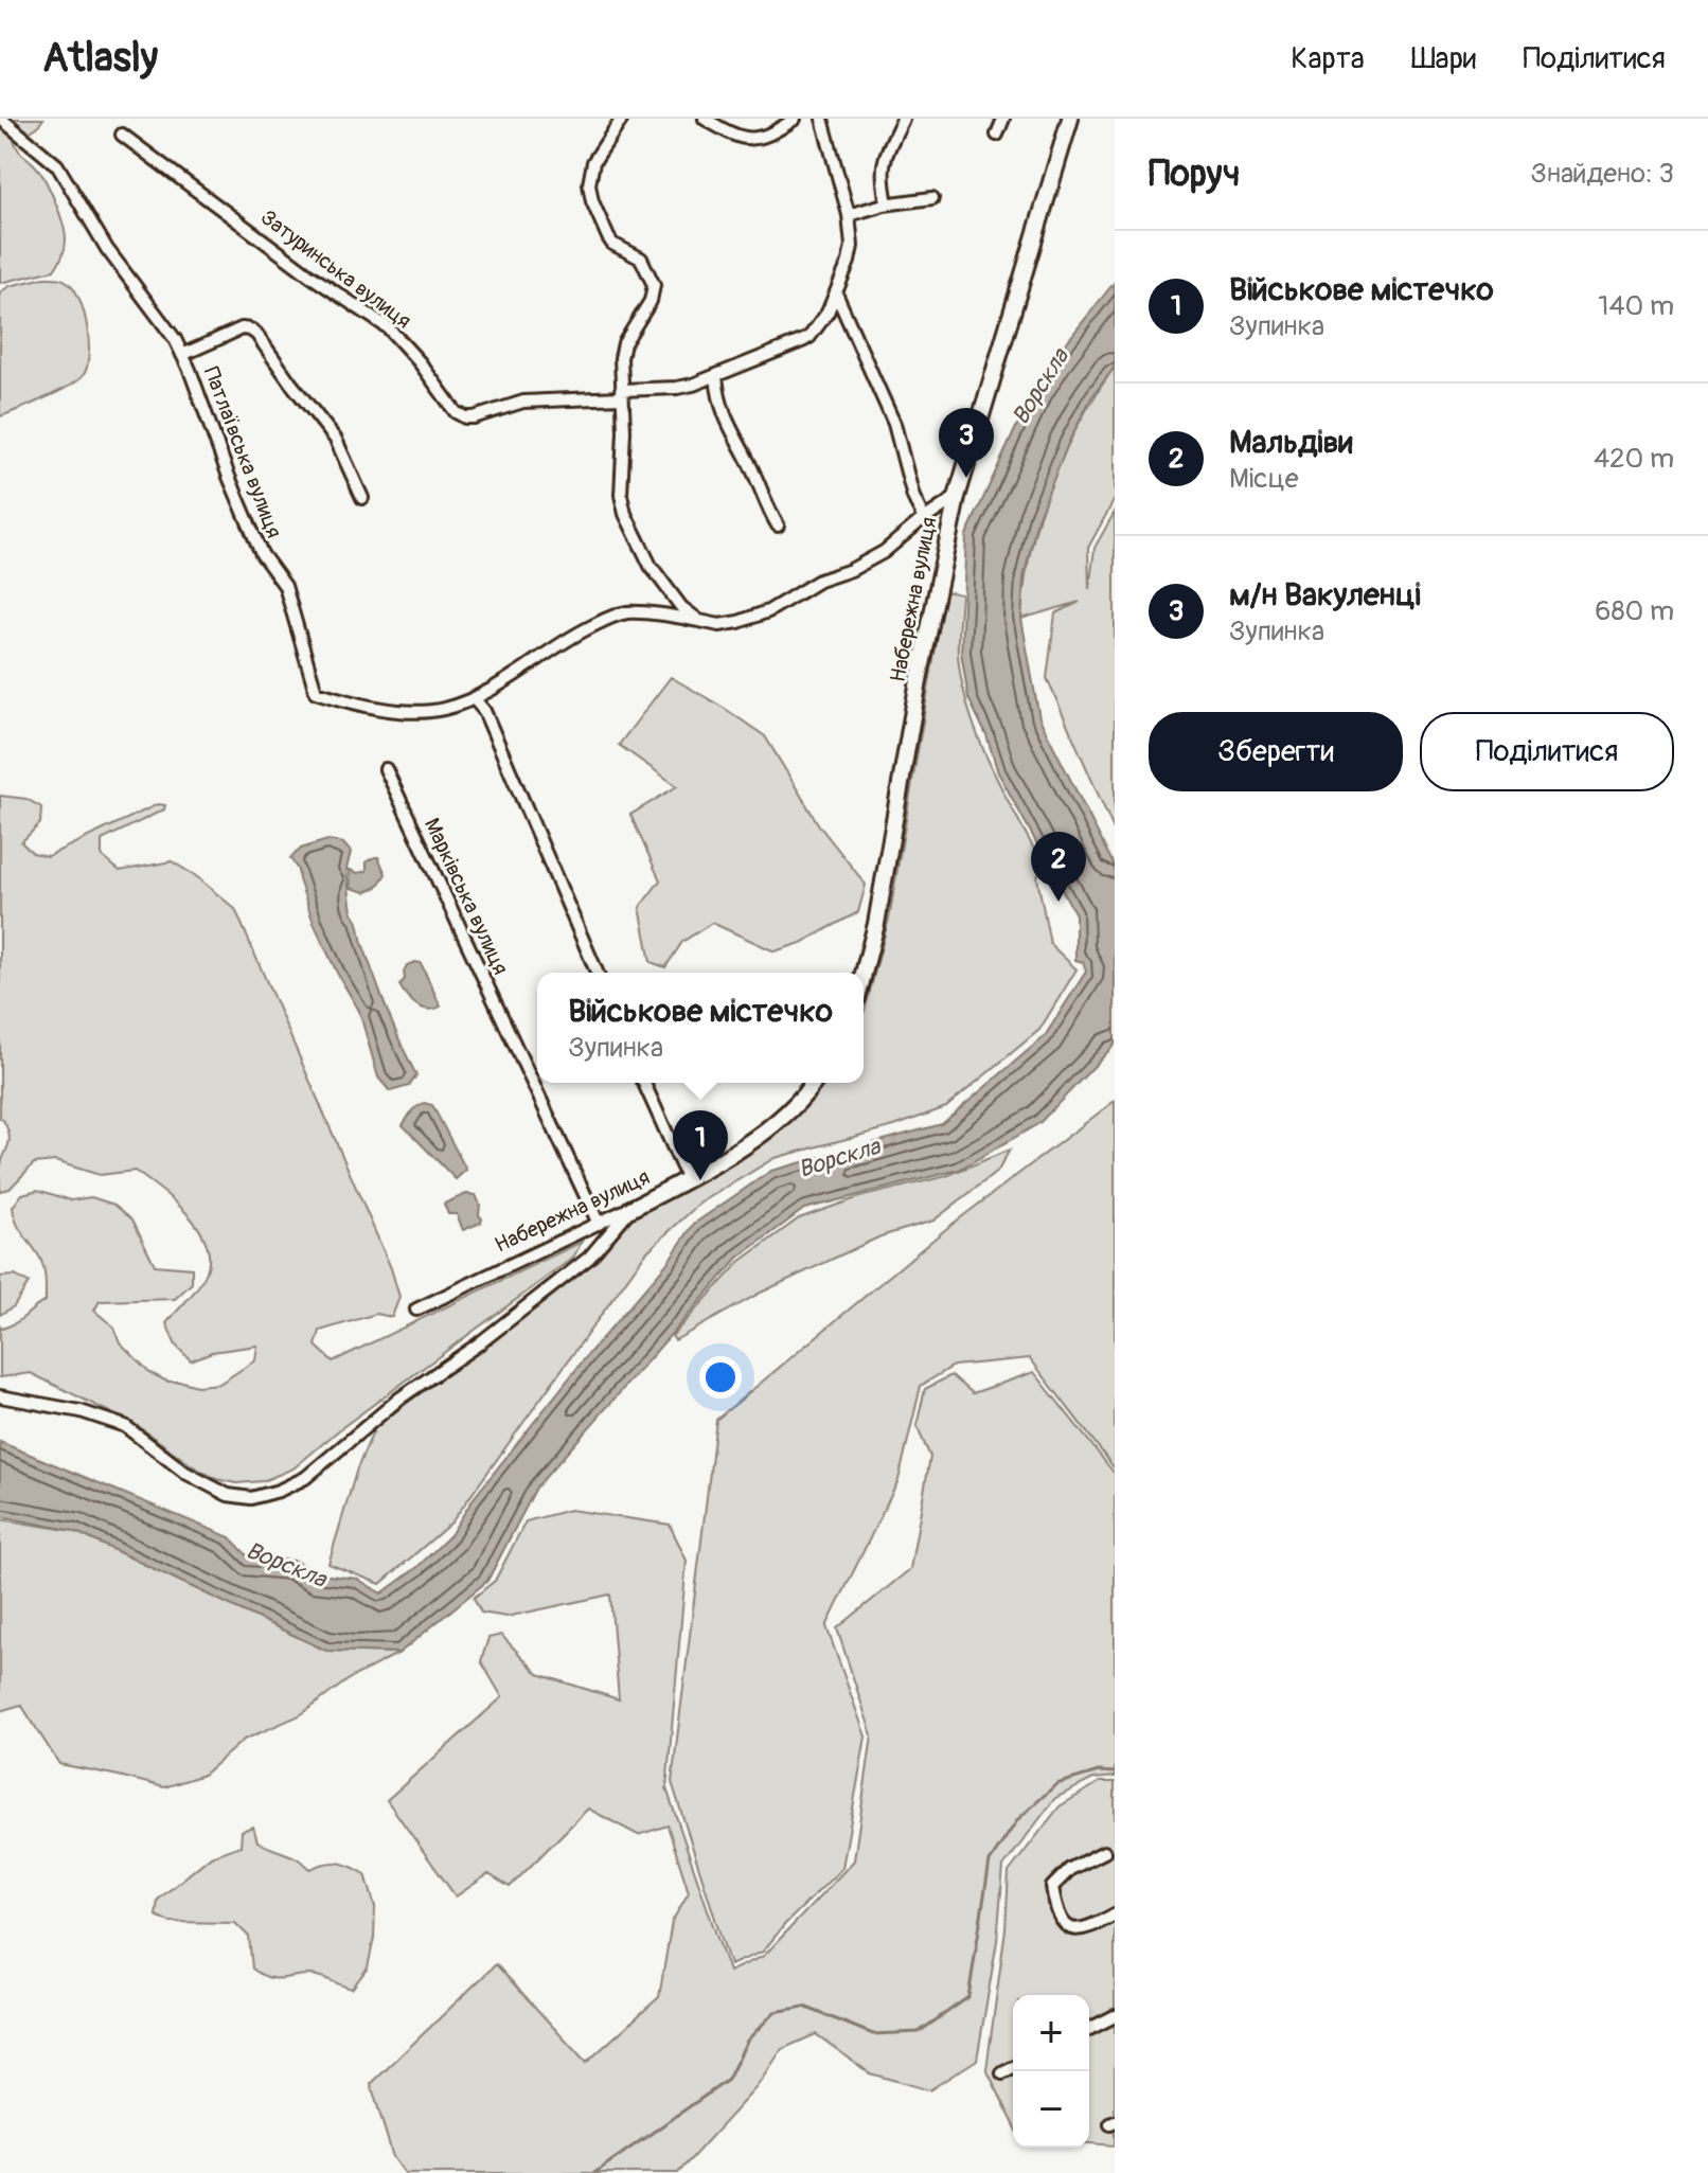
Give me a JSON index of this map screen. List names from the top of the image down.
{
  "streets": {
    "street": [
      "Затуринська вулиця",
      "Патлаївська вулиця",
      "Набережна вулиця",
      "Марківська вулиця"
    ]
  },
  "crossings": [
    ["Набережна вулиця", "Марківська вулиця"]
  ],
  "water": ["Ворскла"],
  "page": {
    "header": "Atlasly",
    "nav": ["Карта", "Шари", "Поділитися"],
    "heading": ["Поруч", "Знайдено: 3"],
    "list": [
      {
        "mark": "1",
        "name": "Військове містечко",
        "note": "Зупинка",
        "value": "140 m"
      },
      {
        "mark": "2",
        "name": "Мальдіви",
        "note": "Місце",
        "value": "420 m"
      },
      {
        "mark": "3",
        "name": "м/н Вакуленці",
        "note": "Зупинка",
        "value": "680 m"
      }
    ],
    "pins": ["3", "2", "1"],
    "buttons": ["Зберегти", "Поділитися"],
    "popup": ["Військове містечко", "Зупинка"],
    "map_buttons": ["+", "−"]
  }
}
